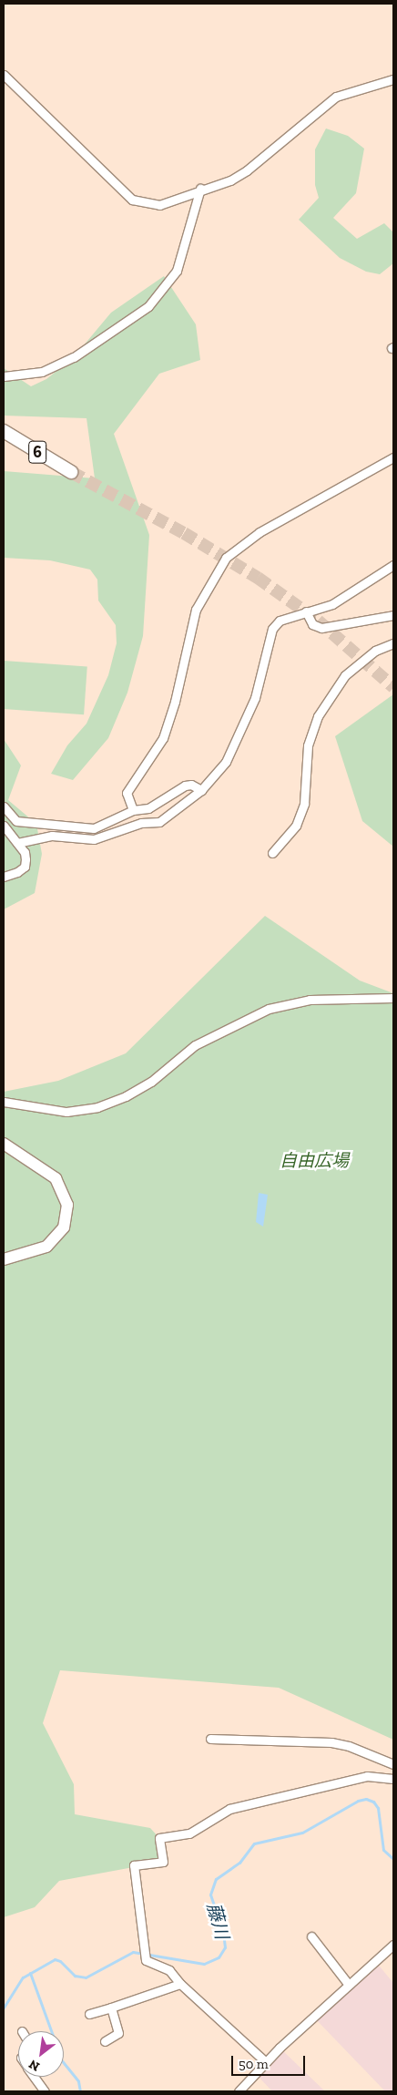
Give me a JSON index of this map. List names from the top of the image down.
{
  "streets": {
    "main road": ["6"]
  },
  "water": ["藤川"],
  "parks": ["自由広場"],
  "scale_bar": "50 m",
  "north": "bottom left"
}
